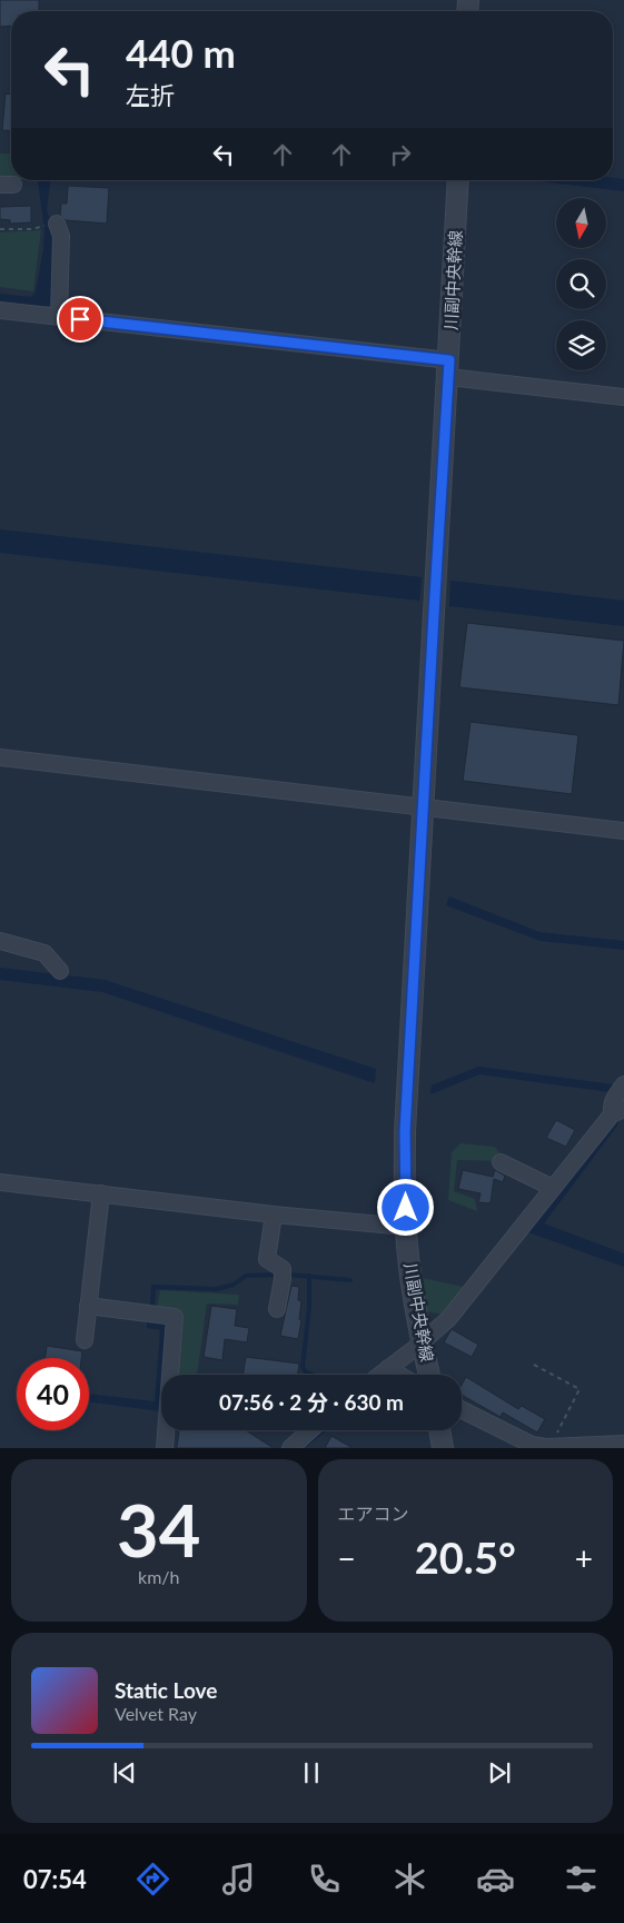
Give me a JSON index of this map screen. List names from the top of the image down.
{
  "streets": {
    "street": ["川副中央幹線"]
  },
  "north": "bottom",
  "page": {
    "turn": ["440 m", "左折"],
    "limit": "40",
    "trip": "07:56 · 2 分 · 630 m",
    "tile": [
      ["34", "km/h"],
      "エアコン"
    ],
    "heat": ["−", "20.5°", "+"],
    "song": ["Static Love", "Velvet Ray"],
    "tabs": "07:54"
  }
}
